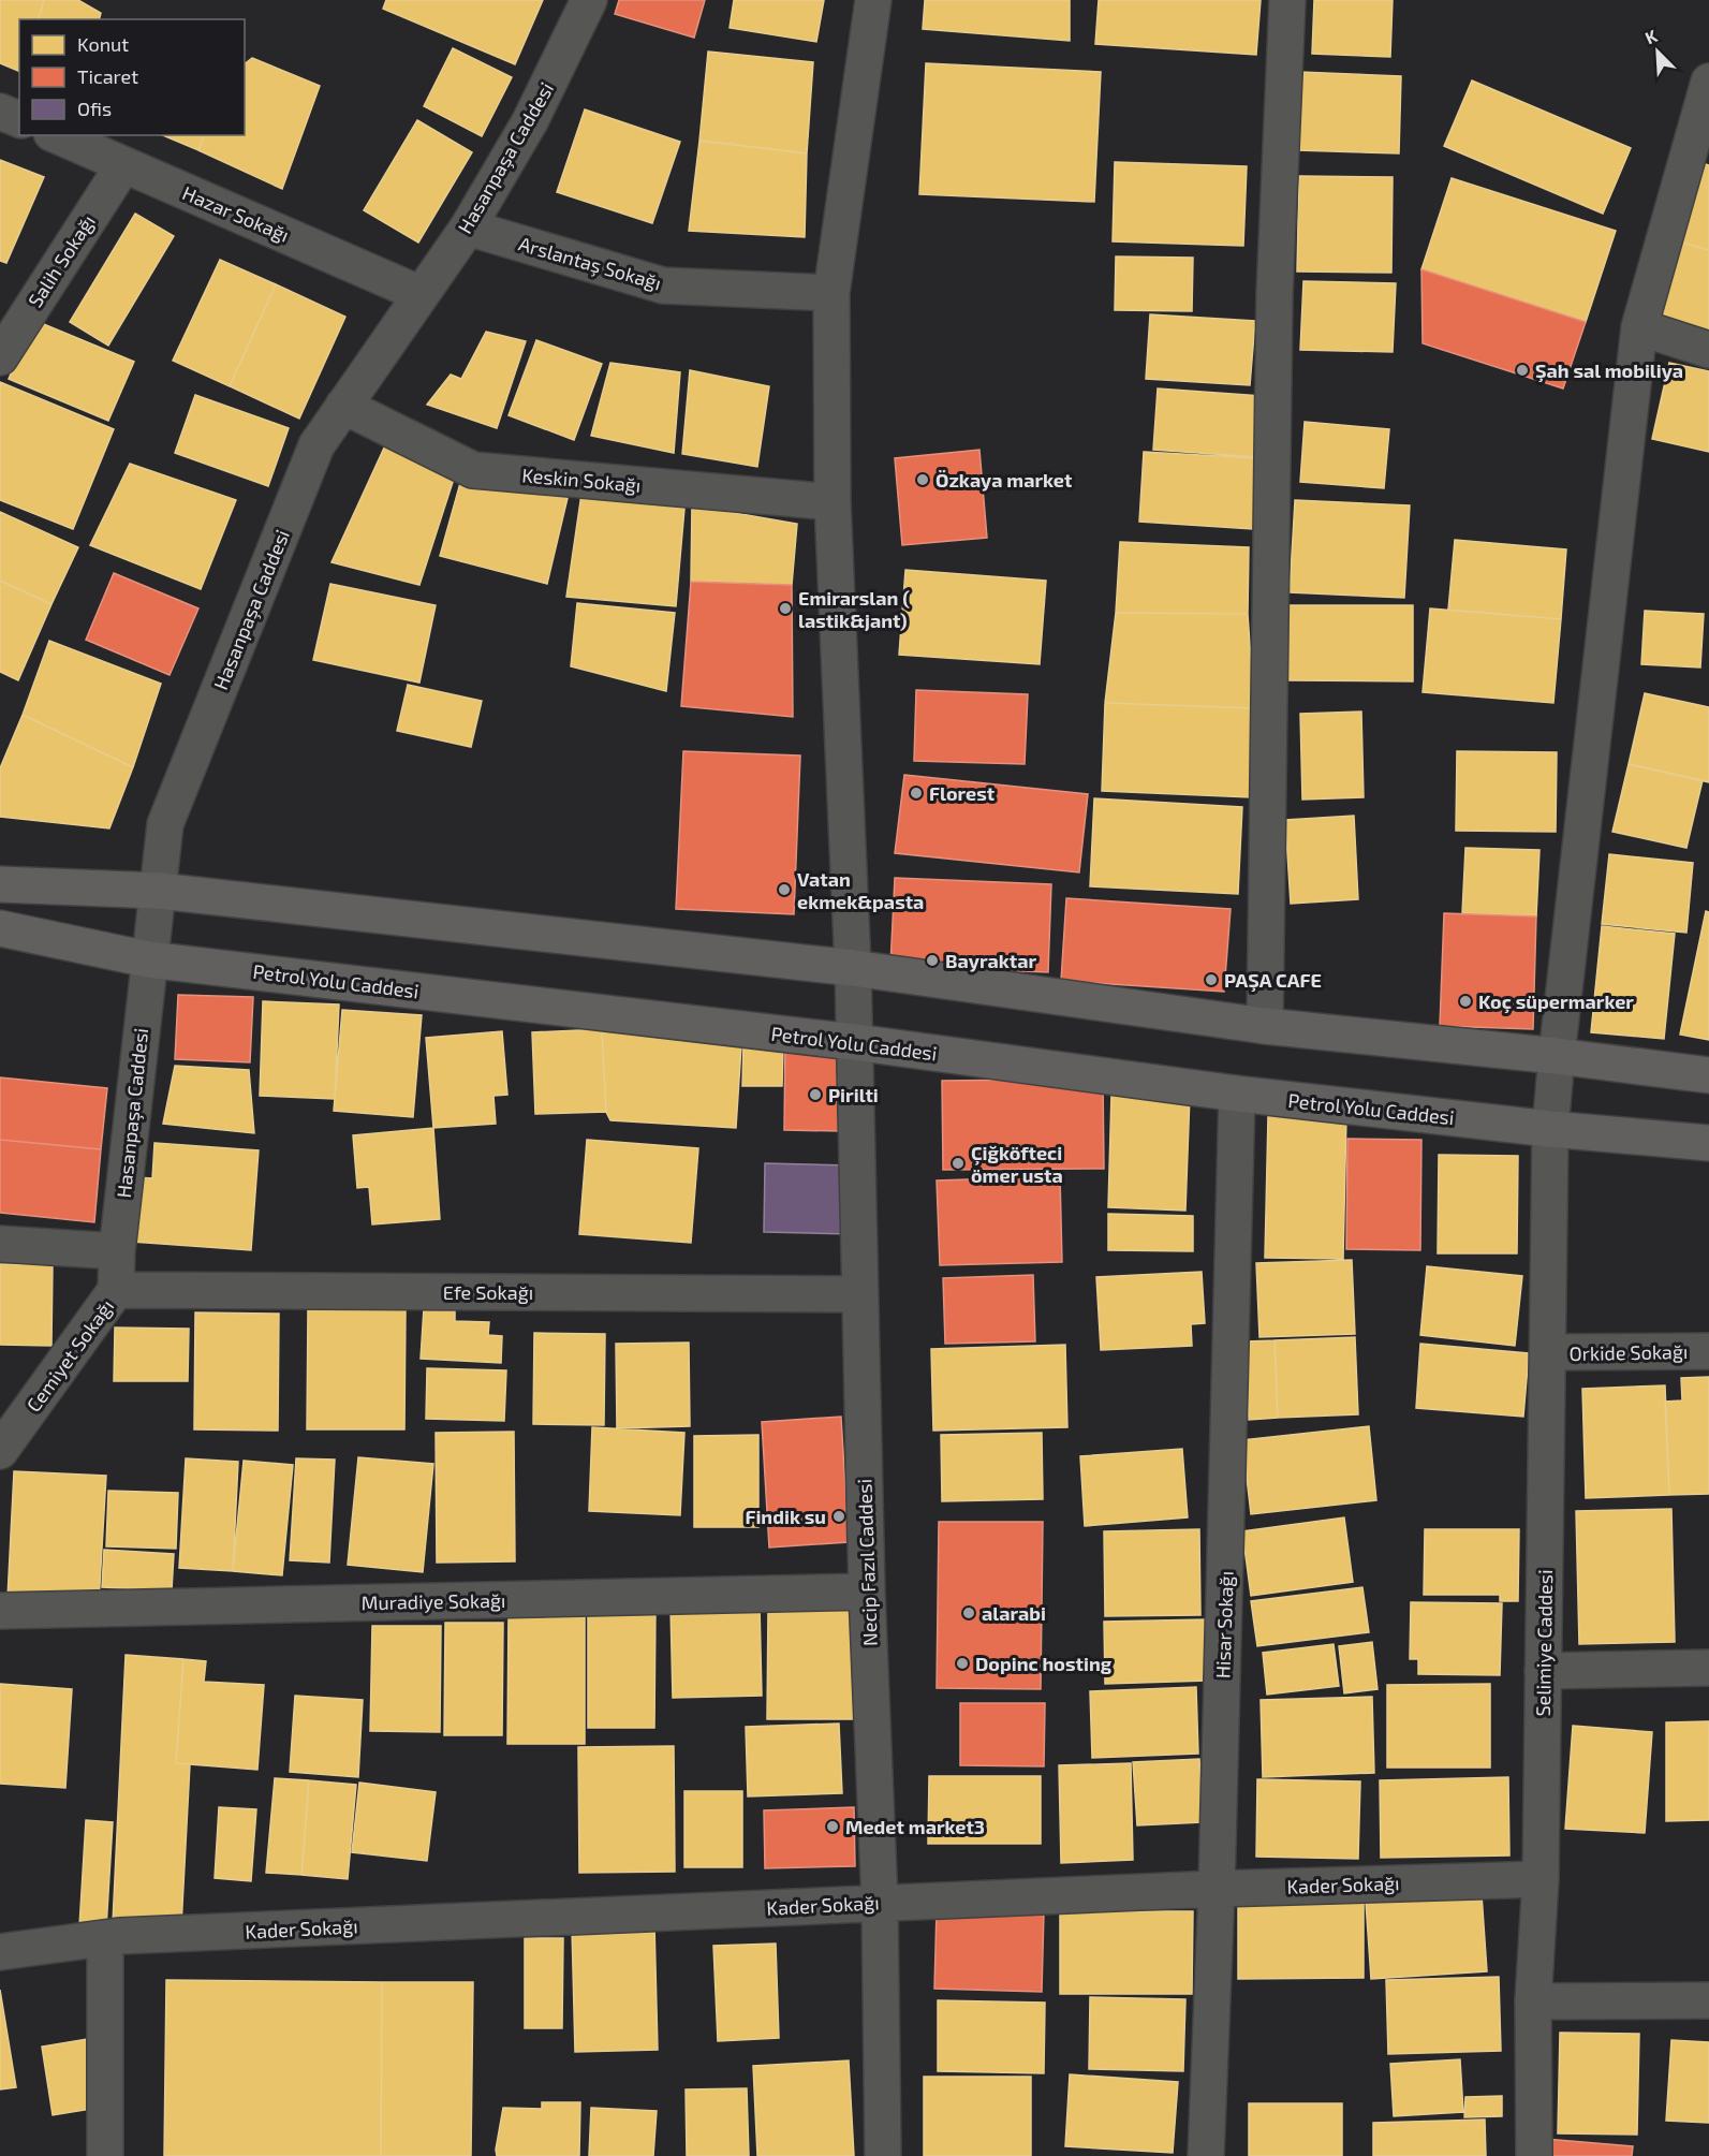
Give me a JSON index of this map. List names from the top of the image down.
{
  "streets": {
    "main road": ["Petrol Yolu Caddesi"],
    "street": [
      "Hasanpaşa Caddesi",
      "Hazar Sokağı",
      "Salih Sokağı",
      "Arslantaş Sokağı",
      "Keskin Sokağı",
      "Efe Sokağı",
      "Orkide Sokağı",
      "Cemiyet Sokağı",
      "Necip Fazıl Caddesi",
      "Muradiye Sokağı",
      "Hisar Sokağı",
      "Selimiye Caddesi",
      "Kader Sokağı"
    ]
  },
  "crossings": [
    ["Hasanpaşa Caddesi", "Hazar Sokağı"],
    ["Hasanpaşa Caddesi", "Arslantaş Sokağı"],
    ["Hasanpaşa Caddesi", "Keskin Sokağı"],
    ["Hasanpaşa Caddesi", "Petrol Yolu Caddesi"],
    ["Hasanpaşa Caddesi", "Efe Sokağı"],
    ["Hasanpaşa Caddesi", "Cemiyet Sokağı"],
    ["Hazar Sokağı", "Salih Sokağı"],
    ["Arslantaş Sokağı", "Necip Fazıl Caddesi"],
    ["Keskin Sokağı", "Necip Fazıl Caddesi"],
    ["Petrol Yolu Caddesi", "Necip Fazıl Caddesi"],
    ["Petrol Yolu Caddesi", "Hisar Sokağı"],
    ["Petrol Yolu Caddesi", "Selimiye Caddesi"],
    ["Efe Sokağı", "Cemiyet Sokağı"],
    ["Efe Sokağı", "Necip Fazıl Caddesi"],
    ["Orkide Sokağı", "Selimiye Caddesi"],
    ["Necip Fazıl Caddesi", "Muradiye Sokağı"],
    ["Necip Fazıl Caddesi", "Kader Sokağı"],
    ["Hisar Sokağı", "Kader Sokağı"],
    ["Selimiye Caddesi", "Kader Sokağı"]
  ],
  "places": [
    "Şah sal mobiliya",
    "Özkaya market",
    "Emirarslan ( lastik&jant)",
    "Florest",
    "Vatan ekmek&pasta",
    "Bayraktar",
    "PAŞA CAFE",
    "Koç süpermarker",
    "Pirilti",
    "Çiğköfteci ömer usta",
    "Findik su",
    "alarabi",
    "Dopinc hosting",
    "Medet market3"
  ],
  "legend": ["Konut", "Ticaret", "Ofis"],
  "north": "top left"
}
